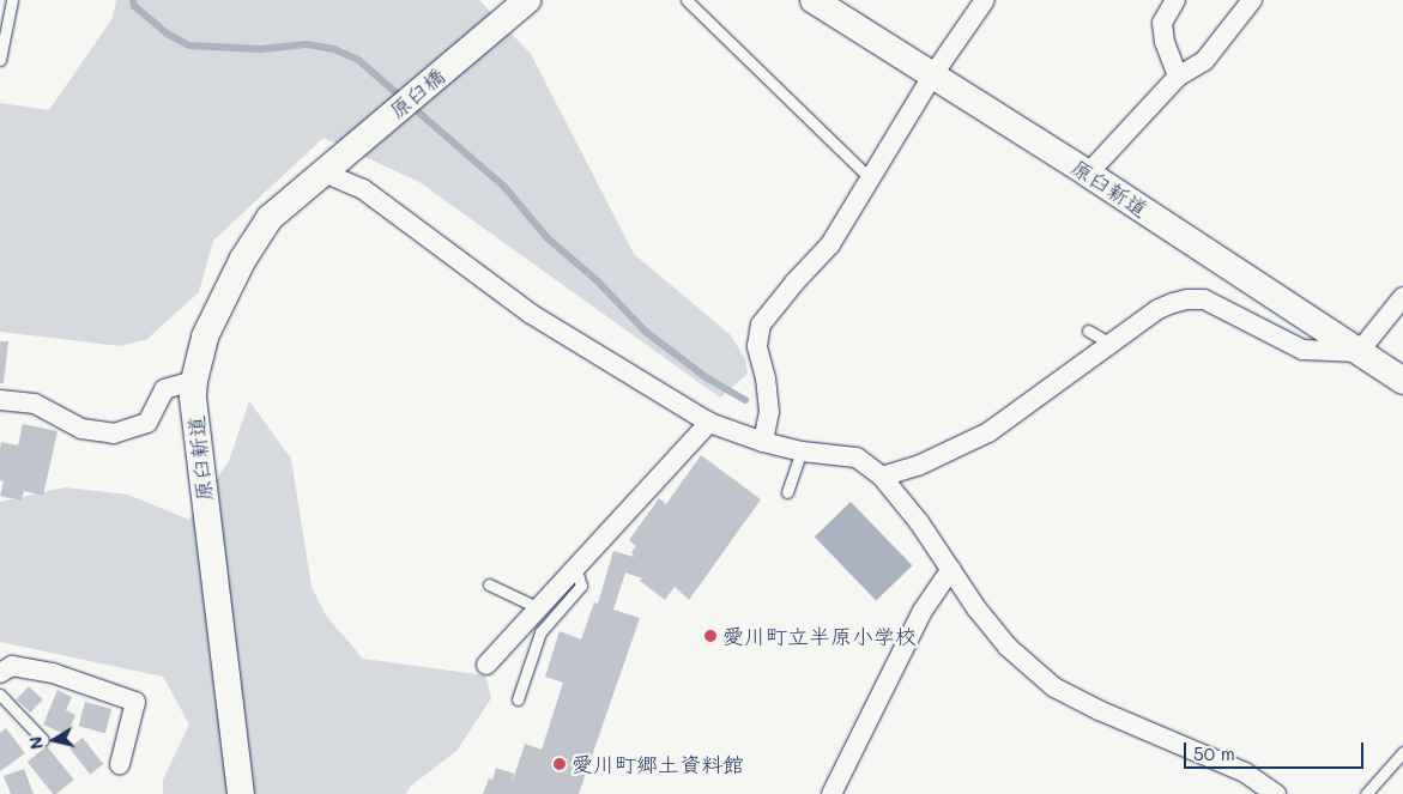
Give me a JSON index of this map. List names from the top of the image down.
{
  "streets": {
    "street": ["原臼橋", "原臼新道"]
  },
  "crossings": [
    ["原臼橋", "原臼新道"]
  ],
  "places": ["愛川町立半原小学校", "愛川町郷土資料館"],
  "scale_bar": "50 m",
  "north": "left"
}
